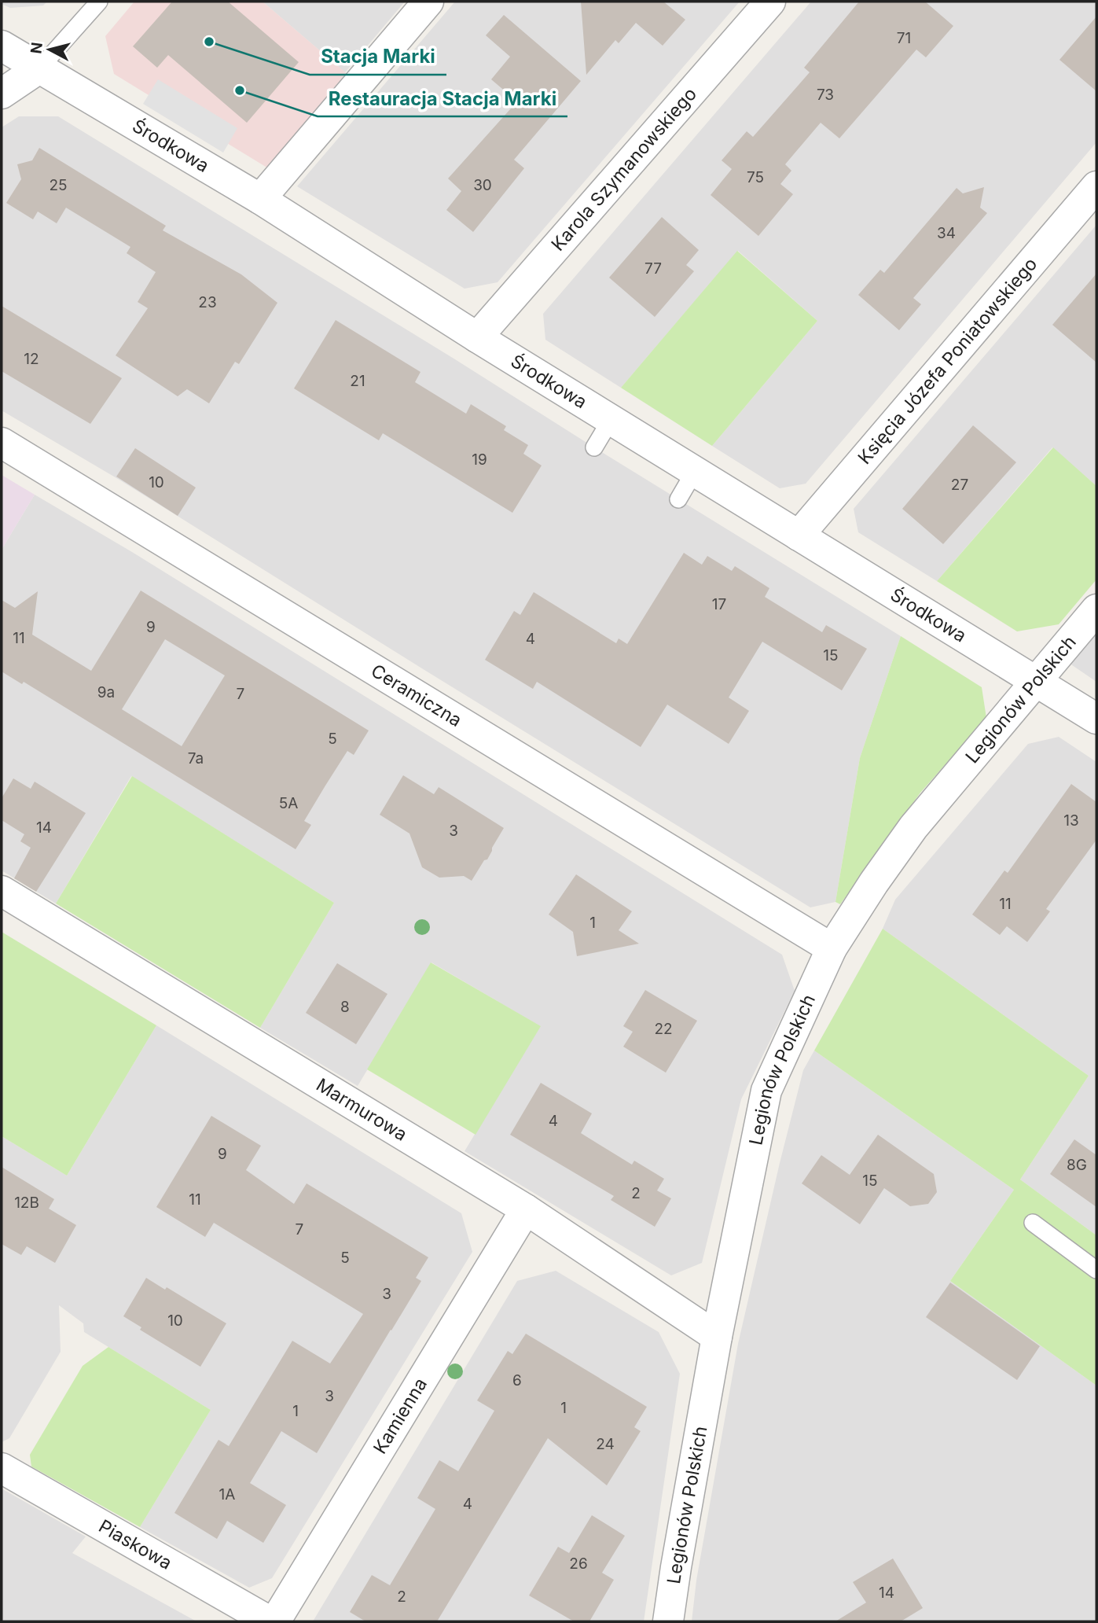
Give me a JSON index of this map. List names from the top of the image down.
{
  "streets": {
    "street": [
      "Środkowa",
      "Karola Szymanowskiego",
      "Księcia Józefa Poniatowskiego",
      "Ceramiczna",
      "Legionów Polskich",
      "Marmurowa",
      "Kamienna",
      "Piaskowa"
    ]
  },
  "crossings": [
    ["Środkowa", "Karola Szymanowskiego"],
    ["Środkowa", "Księcia Józefa Poniatowskiego"],
    ["Środkowa", "Legionów Polskich"],
    ["Ceramiczna", "Legionów Polskich"],
    ["Legionów Polskich", "Marmurowa"],
    ["Marmurowa", "Kamienna"]
  ],
  "places": ["Stacja Marki", "Restauracja Stacja Marki"],
  "house_numbers": [
    "71",
    "73",
    "75",
    "25",
    "30",
    "34",
    "77",
    "23",
    "12",
    "21",
    "19",
    "10",
    "27",
    "17",
    "9",
    "11",
    "4",
    "15",
    "9a",
    "7",
    "5",
    "7a",
    "5A",
    "13",
    "14",
    "3",
    "11",
    "1",
    "8",
    "22",
    "4",
    "9",
    "8G",
    "15",
    "2",
    "11",
    "12B",
    "7",
    "5",
    "3",
    "10",
    "6",
    "3",
    "1",
    "1",
    "24",
    "1A",
    "4",
    "26",
    "14",
    "2"
  ],
  "north": "left"
}
